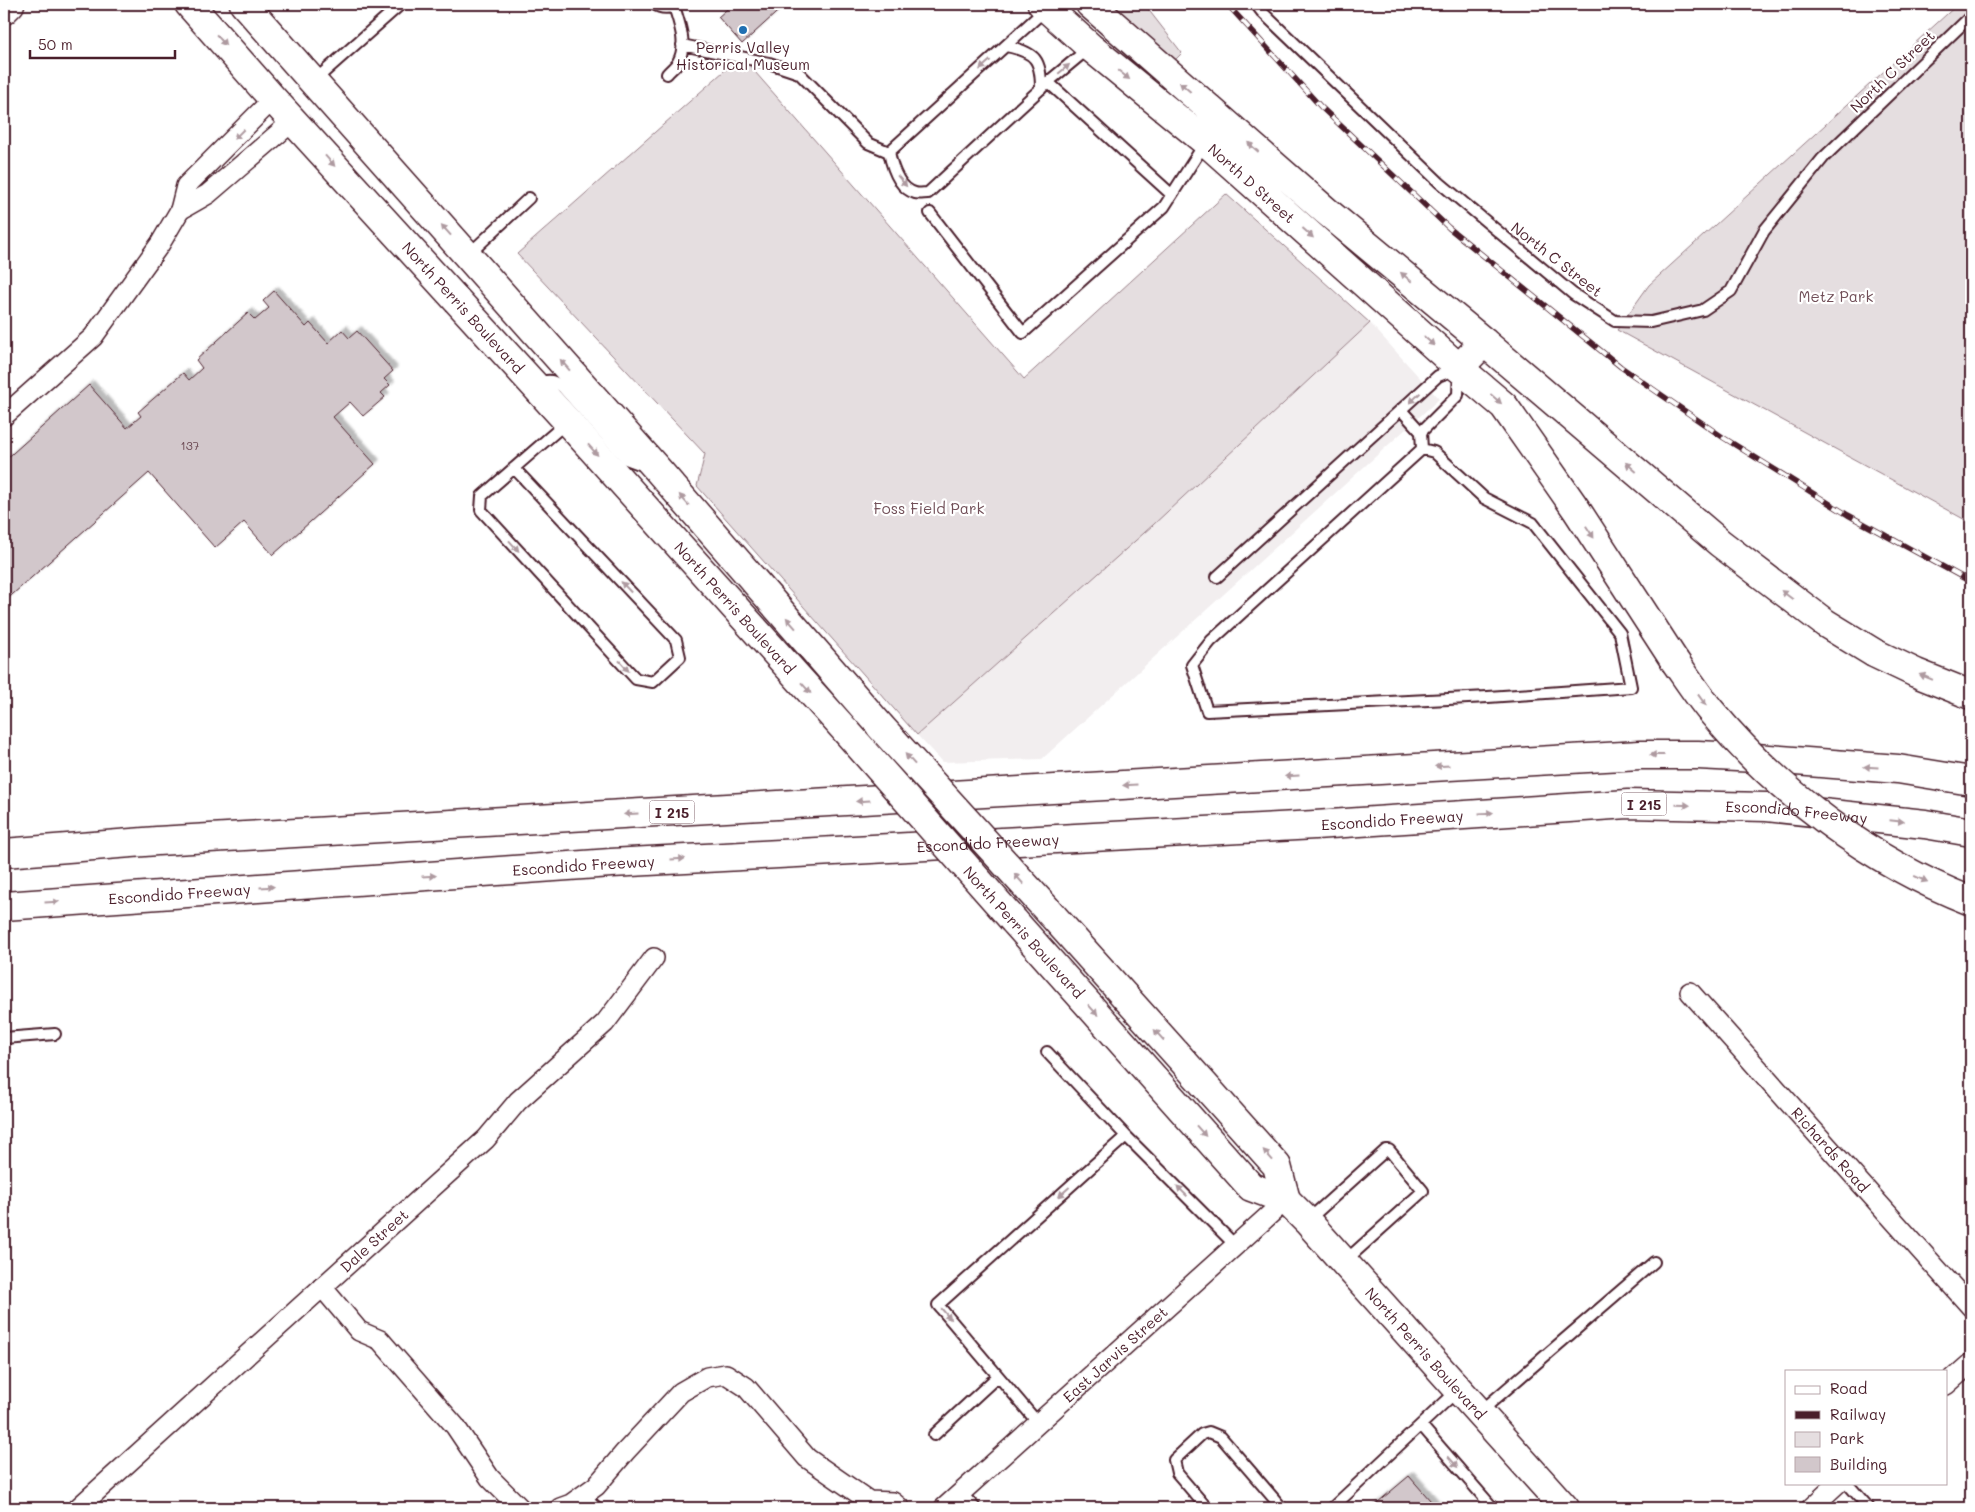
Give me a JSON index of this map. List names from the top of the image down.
{
  "streets": {
    "main road": [
      "North D Street",
      "North Perris Boulevard",
      "I 215",
      "Escondido Freeway"
    ],
    "street": ["Richards Road", "Dale Street", "East Jarvis Street"],
    "lane": ["North C Street"]
  },
  "crossings": [
    ["North Perris Boulevard", "East Jarvis Street"]
  ],
  "parks": ["Metz Park", "Foss Field Park"],
  "places": ["Perris Valley Historical Museum"],
  "house_numbers": ["137"],
  "legend": [
    "Road",
    "Railway",
    "Park",
    "Building"
  ],
  "scale_bar": "50 m"
}
